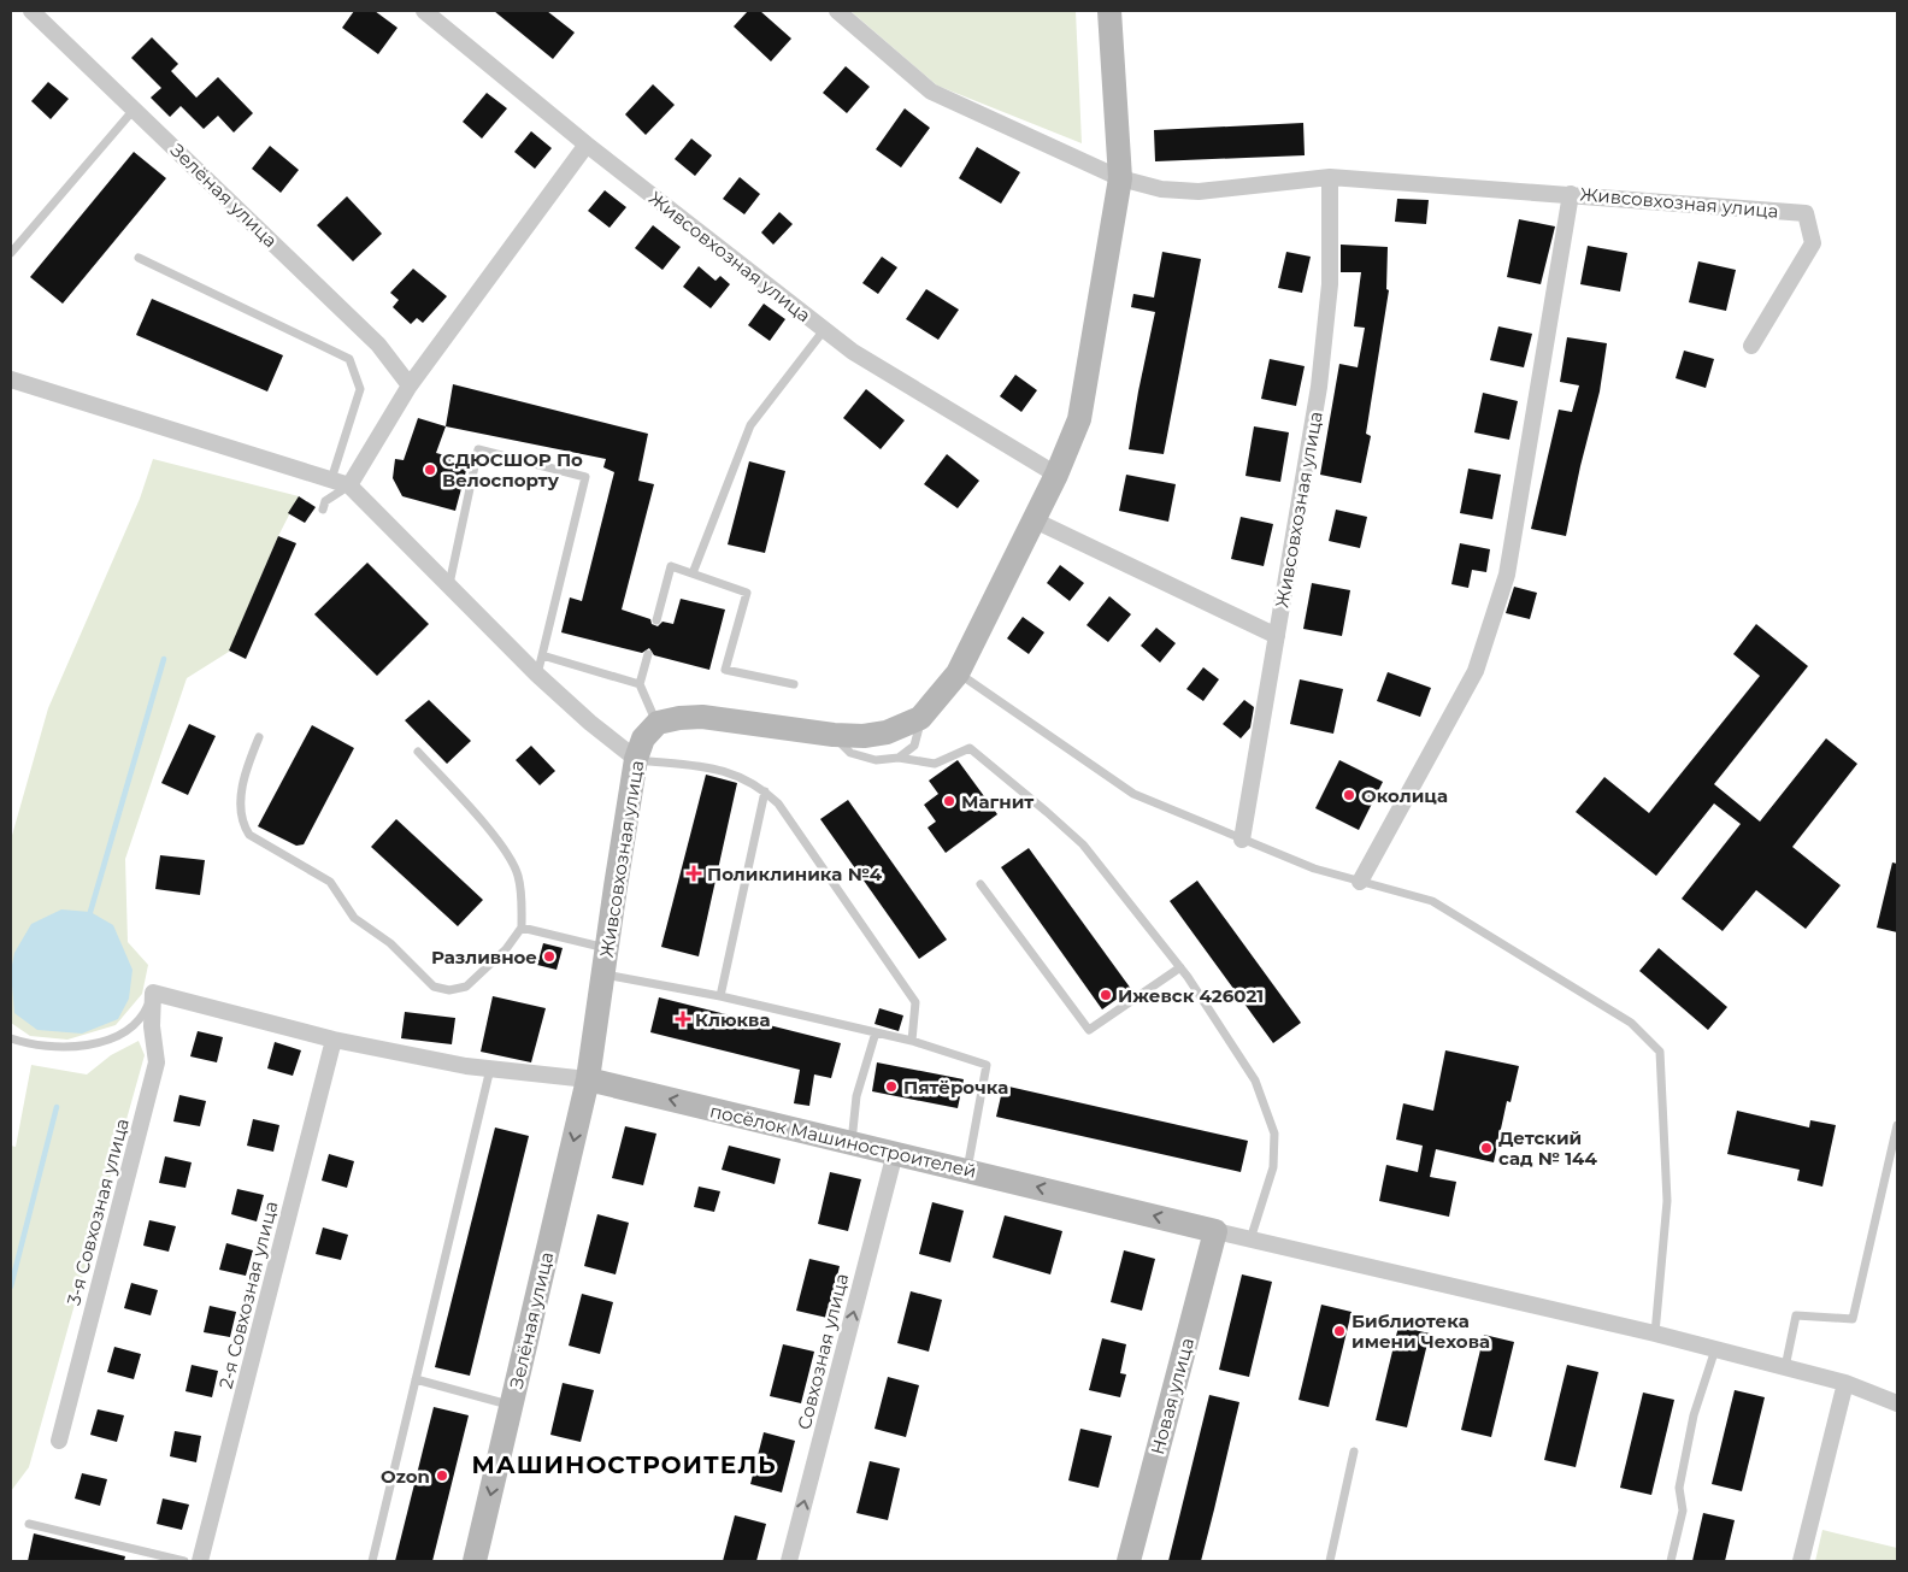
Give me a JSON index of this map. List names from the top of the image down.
{
  "streets": {
    "street": [
      "Зелёная улица",
      "Живсовхозная улица",
      "посёлок Машиностроителей",
      "3-я Совхозная улица",
      "2-я Совхозная улица",
      "Совхозная улица",
      "Новая улица"
    ]
  },
  "crossings": [
    ["Зелёная улица", "Живсовхозная улица"],
    ["Зелёная улица", "посёлок Машиностроителей"],
    ["Живсовхозная улица", "посёлок Машиностроителей"],
    ["посёлок Машиностроителей", "Совхозная улица"],
    ["посёлок Машиностроителей", "Новая улица"]
  ],
  "one_way": ["Зелёная улица", "посёлок Машиностроителей", "Совхозная улица"],
  "districts": ["МАШИНОСТРОИТЕЛЬ"],
  "places": {
    "other": [
      "СДЮСШОР По Велоспорту",
      "Околица",
      "Магнит",
      "Разливное",
      "Ижевск 426021",
      "Пятёрочка",
      "Детский сад № 144",
      "Библиотека имени Чехова",
      "Ozon"
    ],
    "health": ["Поликлиника №4", "Клюква"]
  }
}
